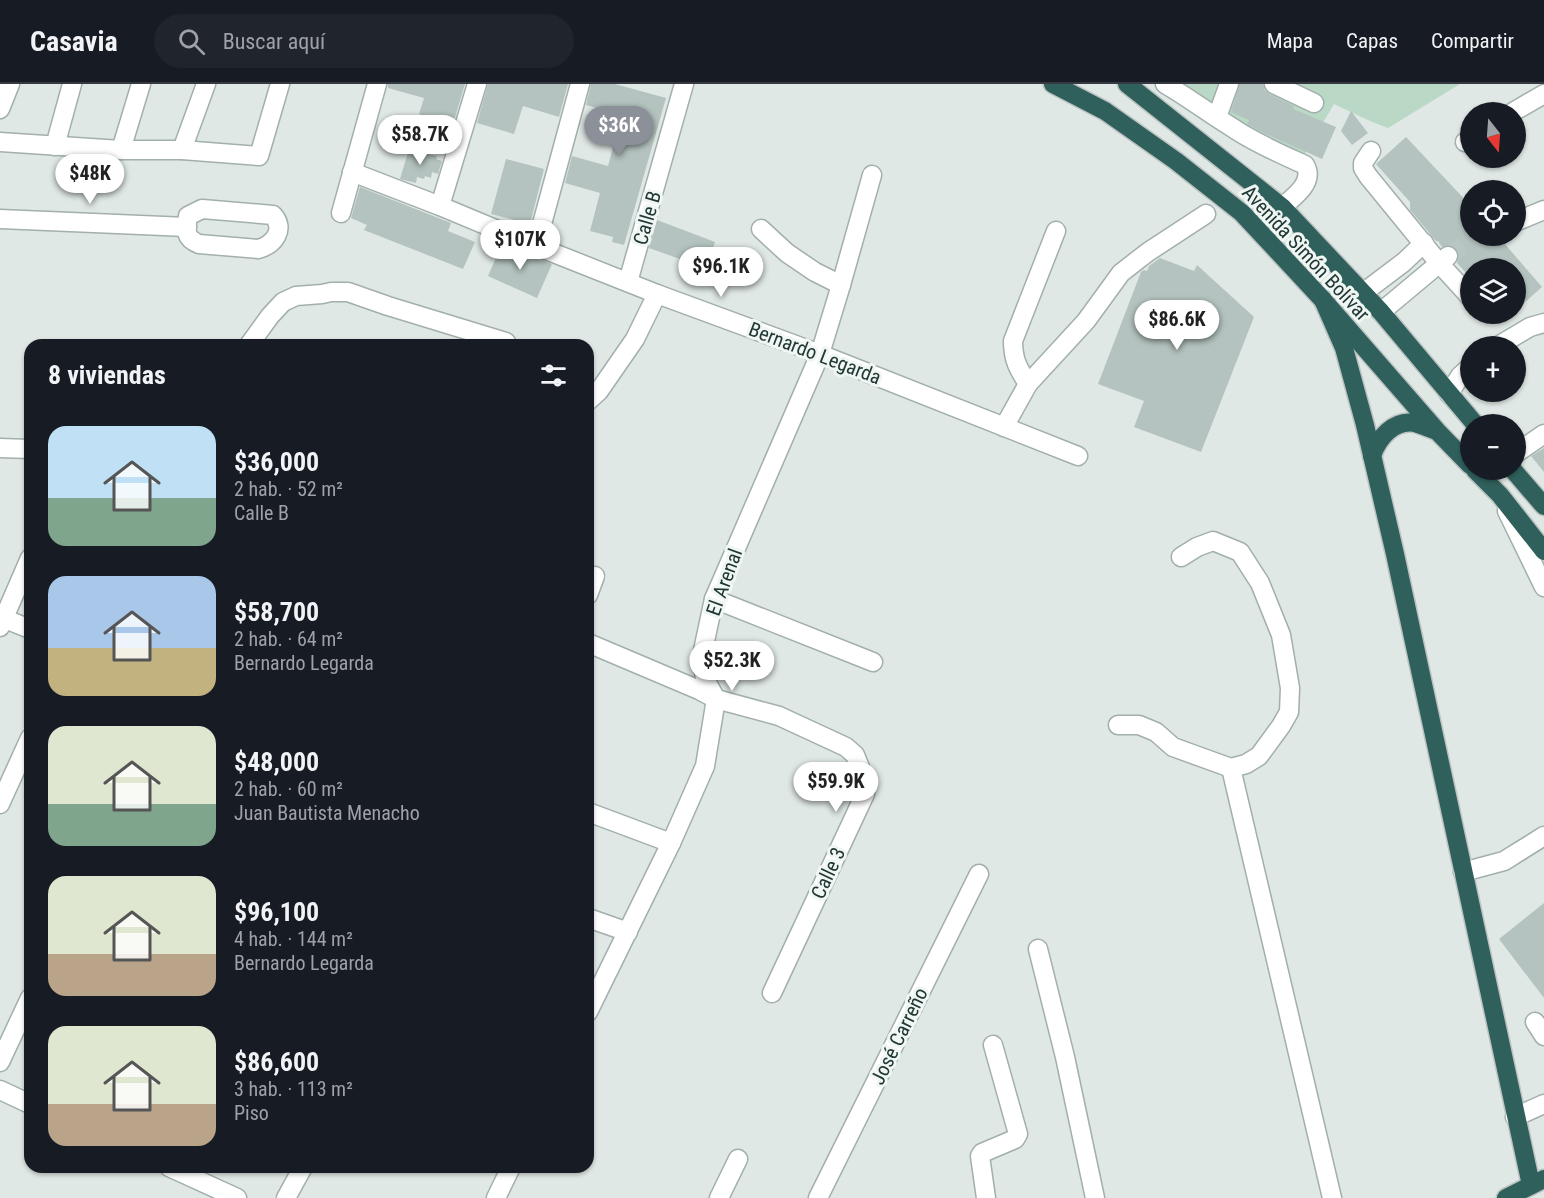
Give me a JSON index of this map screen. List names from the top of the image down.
{
  "streets": {
    "highway": ["Avenida Simón Bolívar"],
    "street": [
      "Calle B",
      "Bernardo Legarda",
      "El Arenal",
      "Calle 3",
      "José Carreño"
    ]
  },
  "crossings": [
    ["Calle B", "Bernardo Legarda"],
    ["Bernardo Legarda", "El Arenal"],
    ["El Arenal", "Calle 3"]
  ],
  "north": "bottom",
  "page": {
    "header": "Casavia",
    "search": "Buscar aquí",
    "nav": ["Mapa", "Capas", "Compartir"],
    "map_buttons": ["+", "−"],
    "price": [
      "$36K",
      "$58.7K",
      "$48K",
      "$107K",
      "$96.1K",
      "$86.6K",
      "$52.3K",
      "$59.9K"
    ],
    "heading": "8 viviendas",
    "list": [
      {
        "name": "$36,000",
        "note": "2 hab. · 52 m² · Calle B"
      },
      {
        "name": "$58,700",
        "note": "2 hab. · 64 m² · Bernardo Legarda"
      },
      {
        "name": "$48,000",
        "note": "2 hab. · 60 m² · Juan Bautista Menacho"
      },
      {
        "name": "$96,100",
        "note": "4 hab. · 144 m² · Bernardo Legarda"
      },
      {
        "name": "$86,600",
        "note": "3 hab. · 113 m² · Piso"
      }
    ]
  }
}
